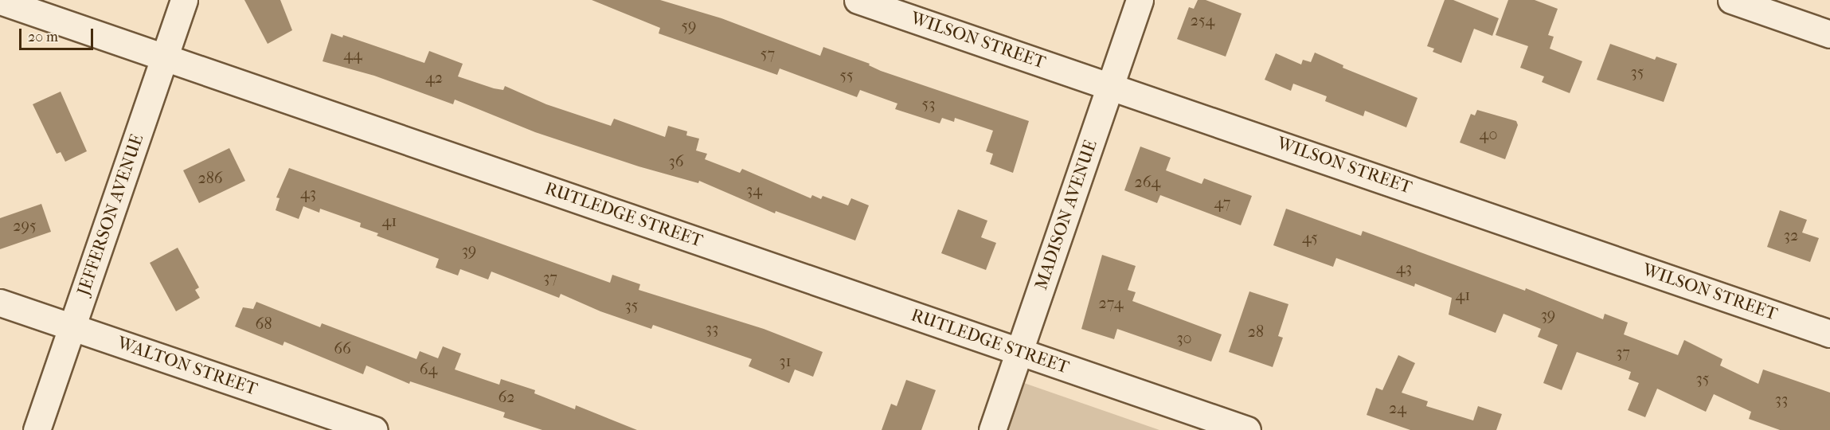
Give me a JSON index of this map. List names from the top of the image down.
{
  "streets": {
    "street": [
      "WILSON STREET",
      "JEFFERSON AVENUE",
      "RUTLEDGE STREET",
      "MADISON AVENUE",
      "WALTON STREET"
    ]
  },
  "crossings": [
    ["WILSON STREET", "MADISON AVENUE"],
    ["JEFFERSON AVENUE", "RUTLEDGE STREET"],
    ["JEFFERSON AVENUE", "WALTON STREET"],
    ["RUTLEDGE STREET", "MADISON AVENUE"]
  ],
  "house_numbers": [
    "254",
    "59",
    "57",
    "44",
    "35",
    "55",
    "42",
    "53",
    "40",
    "36",
    "286",
    "264",
    "34",
    "43",
    "47",
    "41",
    "295",
    "32",
    "45",
    "39",
    "43",
    "37",
    "41",
    "274",
    "35",
    "39",
    "68",
    "33",
    "28",
    "30",
    "66",
    "37",
    "31",
    "64",
    "35",
    "62",
    "33",
    "24"
  ],
  "scale_bar": "20 m"
}
